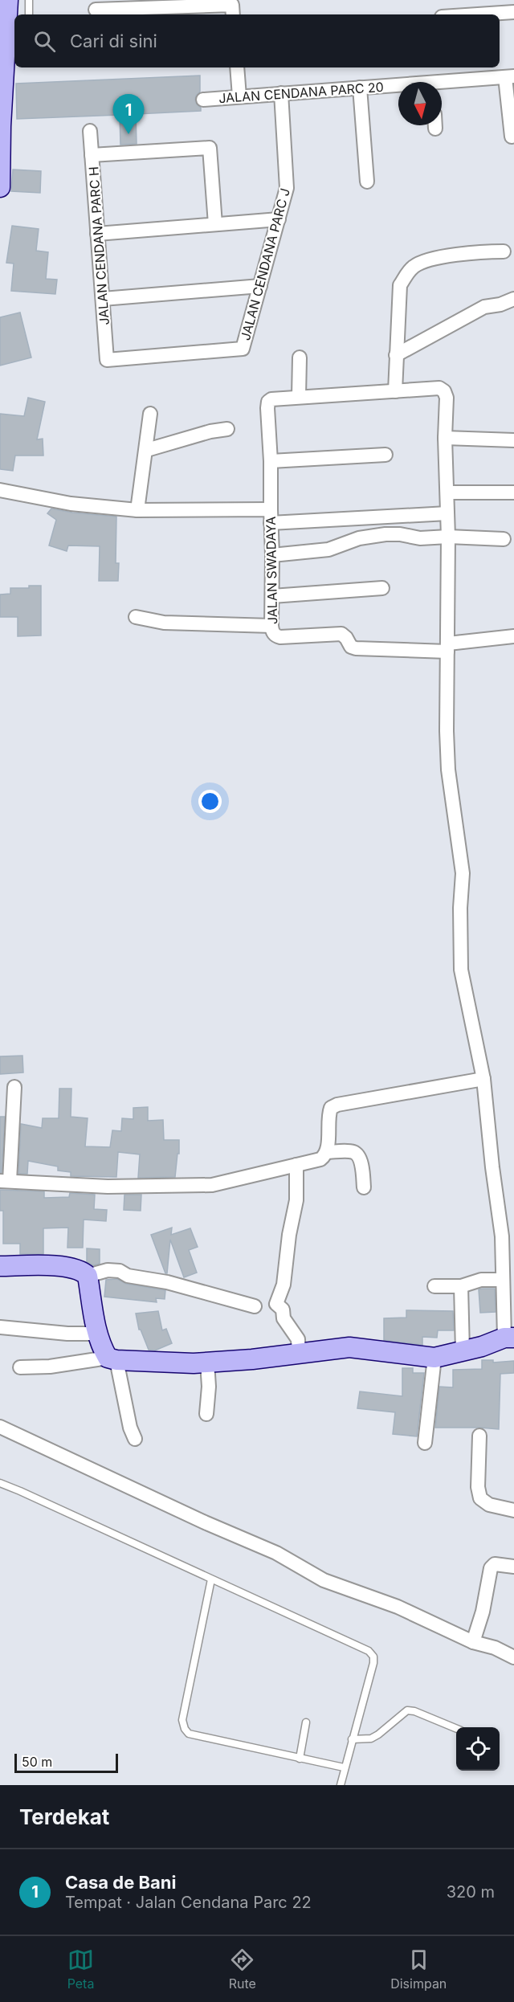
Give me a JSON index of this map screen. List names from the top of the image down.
{
  "streets": {
    "street": [
      "JALAN CENDANA PARC 20",
      "JALAN CENDANA PARC H",
      "JALAN CENDANA PARC J",
      "JALAN SWADAYA"
    ]
  },
  "crossings": [
    ["JALAN CENDANA PARC 20", "JALAN CENDANA PARC J"],
    ["JALAN CENDANA PARC H", "JALAN CENDANA PARC J"]
  ],
  "scale_bar": "50 m",
  "north": "bottom",
  "page": {
    "search": "Cari di sini",
    "pins": "1",
    "scale": "50 m",
    "heading": "Terdekat",
    "list": [
      {
        "mark": "1",
        "name": "Casa de Bani",
        "note": "Tempat · Jalan Cendana Parc 22",
        "value": "320 m"
      }
    ],
    "nav": ["Peta", "Rute", "Disimpan"]
  }
}
